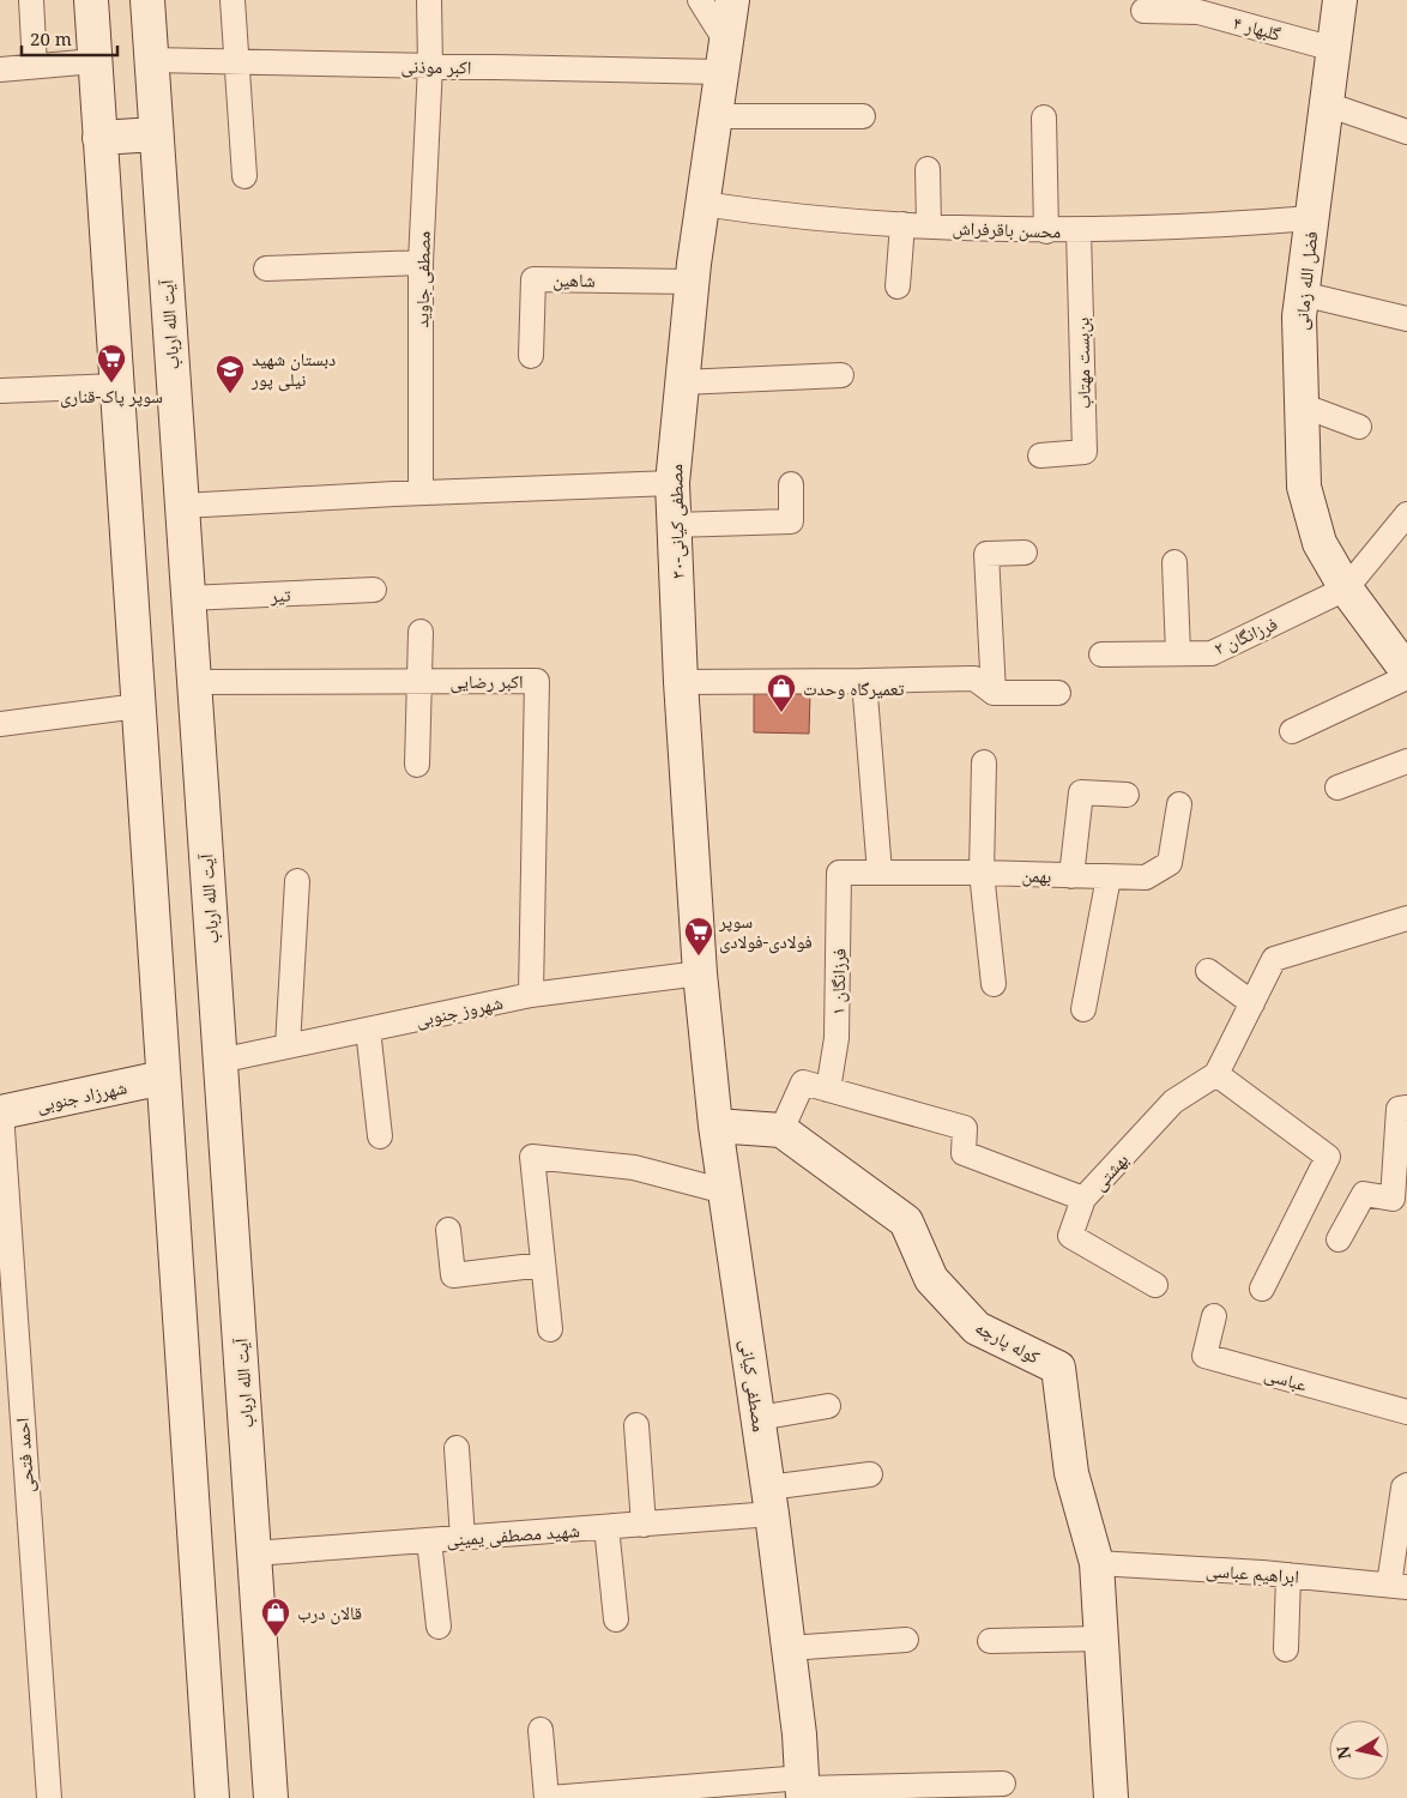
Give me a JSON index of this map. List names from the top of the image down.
{
  "streets": {
    "main road": [
      "فضل الله زمانی",
      "آیت الله ارباب",
      "۳۰-مصطفی کیانی",
      "شهرزاد جنوبی",
      "کوله پارچه",
      "مصطفی کیانی"
    ],
    "street": [
      "گلبهار ۴",
      "اکبر موذنی",
      "محسن باقرفراش",
      "مصطفی جاوید",
      "شاهین",
      "بن‌بست مهتاب",
      "تیر",
      "فرزانگان ۲",
      "اکبر رضایی",
      "بهمن",
      "فرزانگان ۱",
      "شهروز جنوبی",
      "بهشتی",
      "عباسی",
      "احمد فتحی",
      "شهید مصطفی یمینی",
      "ابراهیم عباسی"
    ]
  },
  "crossings": [
    ["گلبهار ۴", "فضل الله زمانی"],
    ["اکبر موذنی", "مصطفی جاوید"],
    ["اکبر موذنی", "آیت الله ارباب"],
    ["اکبر موذنی", "۳۰-مصطفی کیانی"],
    ["محسن باقرفراش", "فضل الله زمانی"],
    ["محسن باقرفراش", "بن‌بست مهتاب"],
    ["محسن باقرفراش", "۳۰-مصطفی کیانی"],
    ["شاهین", "۳۰-مصطفی کیانی"],
    ["فضل الله زمانی", "فرزانگان ۲"],
    ["آیت الله ارباب", "تیر"],
    ["آیت الله ارباب", "اکبر رضایی"],
    ["آیت الله ارباب", "شهروز جنوبی"],
    ["آیت الله ارباب", "شهید مصطفی یمینی"],
    ["۳۰-مصطفی کیانی", "شهروز جنوبی"],
    ["۳۰-مصطفی کیانی", "مصطفی کیانی"],
    ["اکبر رضایی", "شهروز جنوبی"],
    ["بهمن", "فرزانگان ۱"],
    ["فرزانگان ۱", "بهشتی"],
    ["شهروز جنوبی", "مصطفی کیانی"],
    ["شهرزاد جنوبی", "احمد فتحی"],
    ["بهشتی", "کوله پارچه"],
    ["کوله پارچه", "ابراهیم عباسی"],
    ["مصطفی کیانی", "شهید مصطفی یمینی"]
  ],
  "places": {
    "supermarket": ["سوپر پاک-قناری", "سوپر فولادی-فولادی"],
    "school or university": ["دبستان شهید نیلی پور"],
    "shop": ["تعمیرگاه وحدت", "قالان درب"]
  },
  "scale_bar": "20 m",
  "north": "left"
}
